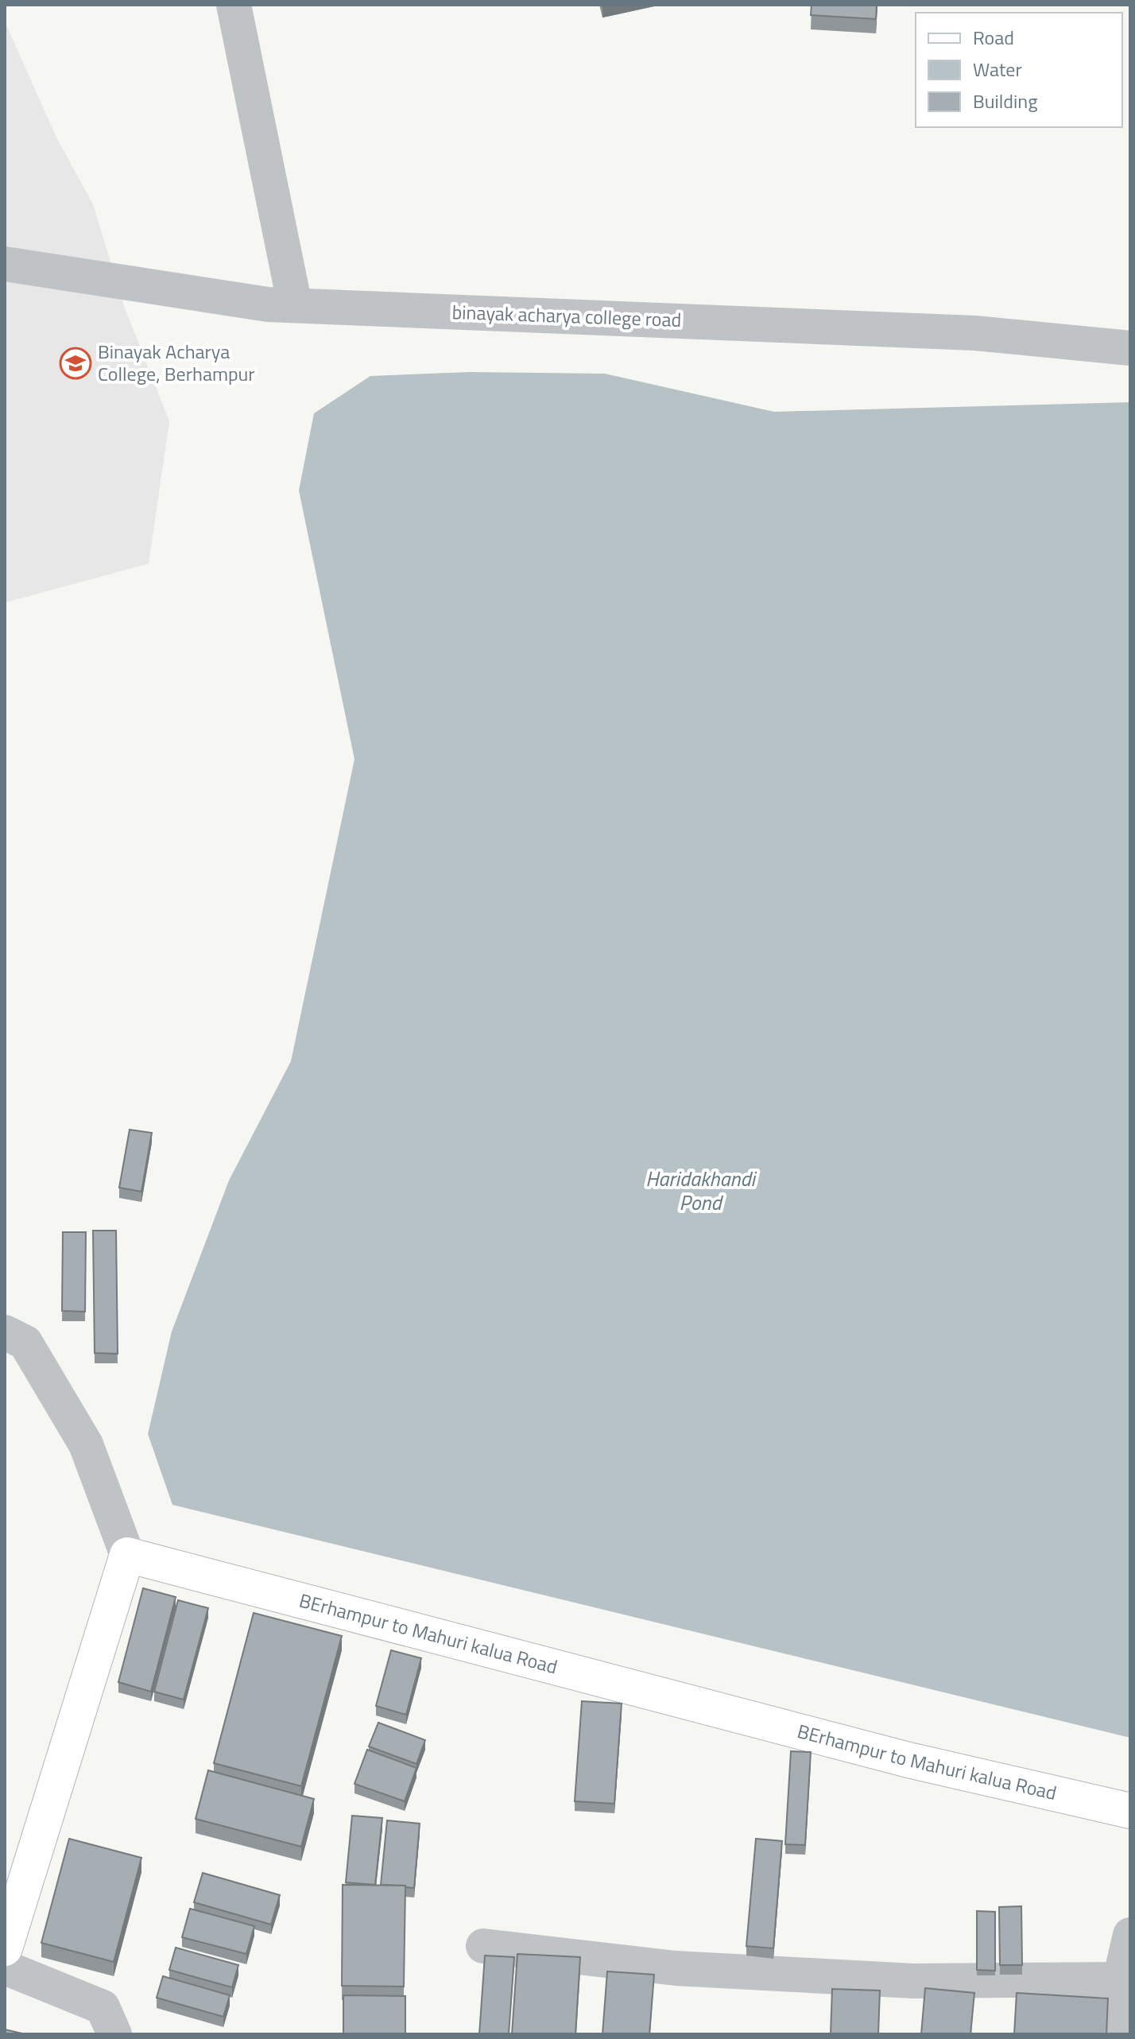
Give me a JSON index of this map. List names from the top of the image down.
{
  "streets": {
    "street": ["binayak acharya college road", "BErhampur to Mahuri kalua Road"]
  },
  "water": ["Haridakhandi Pond"],
  "places": {
    "school or university": ["Binayak Acharya College, Berhampur"]
  },
  "legend": ["Road", "Water", "Building"]
}
